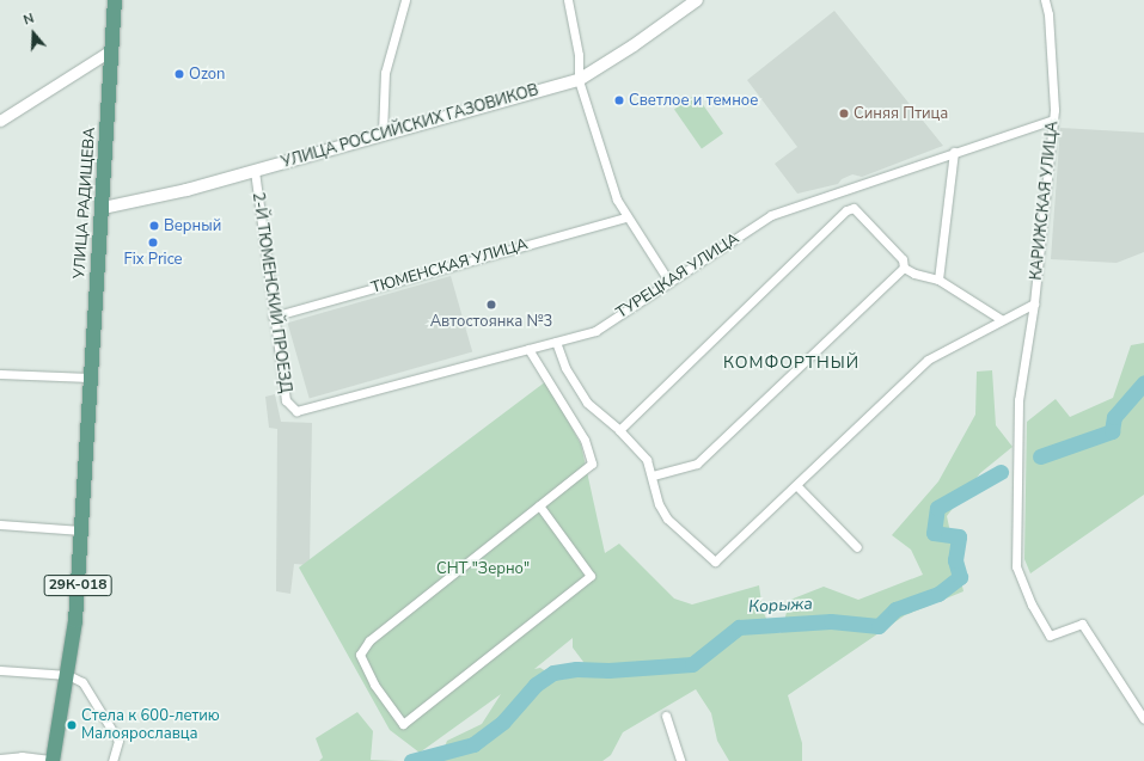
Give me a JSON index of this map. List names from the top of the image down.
{
  "streets": {
    "main road": ["УЛИЦА РОССИЙСКИХ ГАЗОВИКОВ", "УЛИЦА РАДИЩЕВА", "29К-018"],
    "street": [
      "КАРИЖСКАЯ УЛИЦА",
      "ТЮМЕНСКАЯ УЛИЦА",
      "ТУРЕЦКАЯ УЛИЦА",
      "2-Й ТЮМЕНСКИЙ ПРОЕЗД"
    ]
  },
  "crossings": [
    ["УЛИЦА РОССИЙСКИХ ГАЗОВИКОВ", "УЛИЦА РАДИЩЕВА"],
    ["УЛИЦА РОССИЙСКИХ ГАЗОВИКОВ", "2-Й ТЮМЕНСКИЙ ПРОЕЗД"],
    ["КАРИЖСКАЯ УЛИЦА", "ТУРЕЦКАЯ УЛИЦА"],
    ["УЛИЦА РАДИЩЕВА", "29К-018"],
    ["ТЮМЕНСКАЯ УЛИЦА", "2-Й ТЮМЕНСКИЙ ПРОЕЗД"],
    ["ТУРЕЦКАЯ УЛИЦА", "2-Й ТЮМЕНСКИЙ ПРОЕЗД"]
  ],
  "districts": ["КОМФОРТНЫЙ"],
  "water": ["Корыжа"],
  "parks": ["СНТ \"Зерно\""],
  "places": [
    "Ozon",
    "Светлое и темное",
    "Синяя Птица",
    "Верный",
    "Fix Price",
    "Автостоянка №3",
    "Стела к 600-летию Малоярославца"
  ],
  "north": "top"
}
